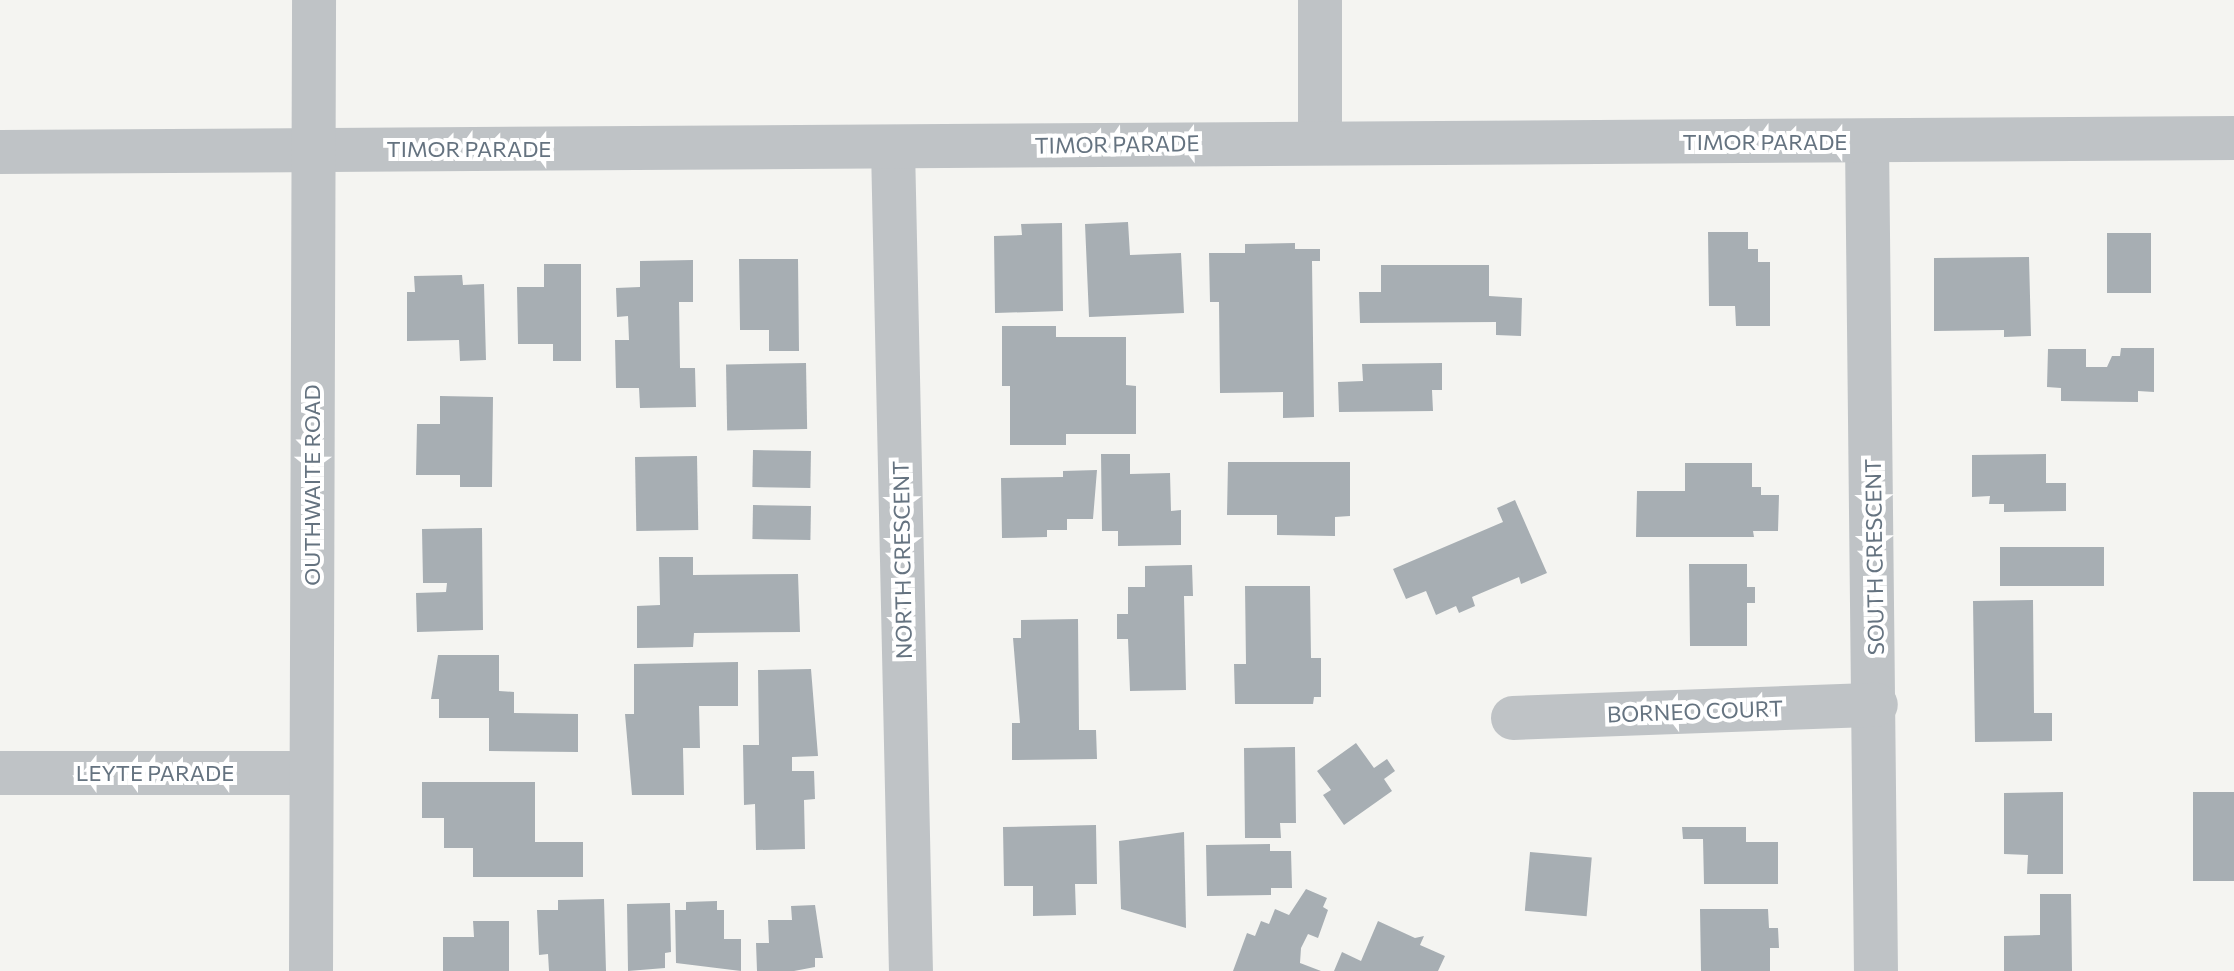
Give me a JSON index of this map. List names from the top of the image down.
{
  "streets": {
    "street": [
      "TIMOR PARADE",
      "OUTHWAITE ROAD",
      "SOUTH CRESCENT",
      "NORTH CRESCENT",
      "BORNEO COURT",
      "LEYTE PARADE"
    ]
  },
  "crossings": [
    ["TIMOR PARADE", "OUTHWAITE ROAD"],
    ["TIMOR PARADE", "SOUTH CRESCENT"],
    ["TIMOR PARADE", "NORTH CRESCENT"],
    ["OUTHWAITE ROAD", "LEYTE PARADE"],
    ["SOUTH CRESCENT", "BORNEO COURT"]
  ]
}
